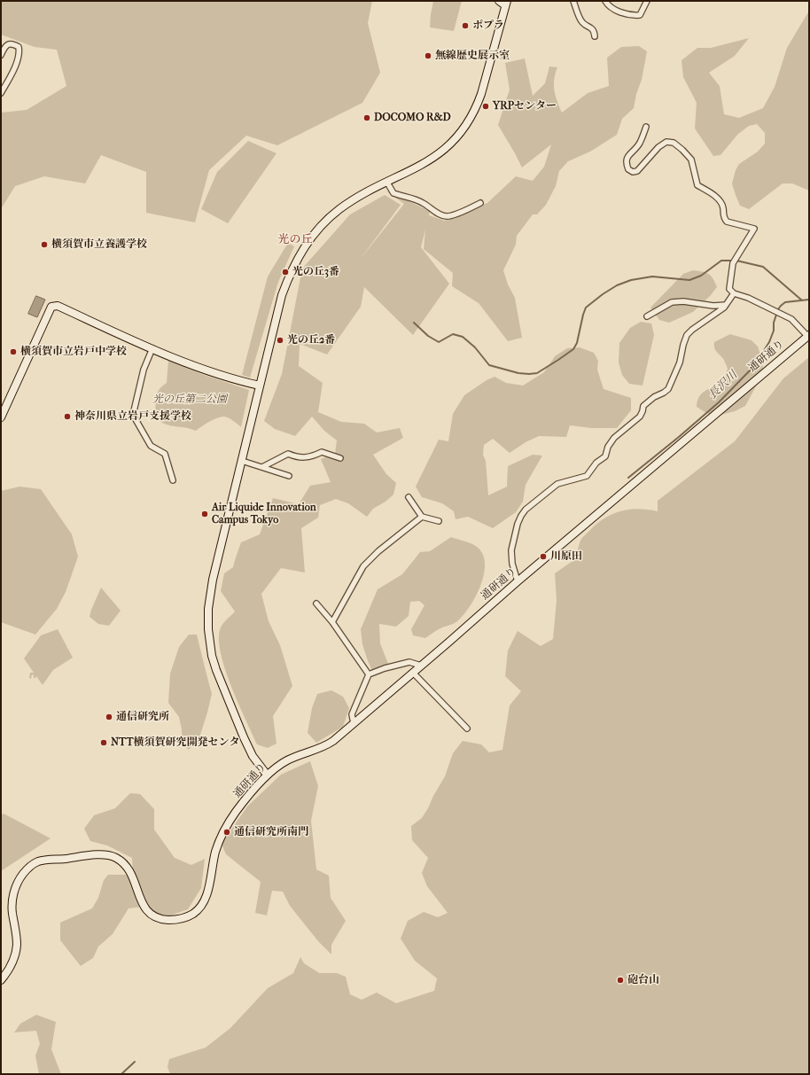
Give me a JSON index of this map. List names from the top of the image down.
{
  "streets": {
    "street": ["通研通り"]
  },
  "districts": ["光の丘"],
  "water": ["長沢川"],
  "parks": ["光の丘第二公園"],
  "places": [
    "ポプラ",
    "無線歴史展示室",
    "YRPセンター",
    "DOCOMO R&D",
    "横須賀市立養護学校",
    "光の丘3番",
    "光の丘2番",
    "横須賀市立岩戸中学校",
    "神奈川県立岩戸支援学校",
    "Air Liquide Innovation Campus Tokyo",
    "川原田",
    "通信研究所",
    "NTT横須賀研究開発センタ",
    "通信研究所南門",
    "砲台山"
  ]
}
